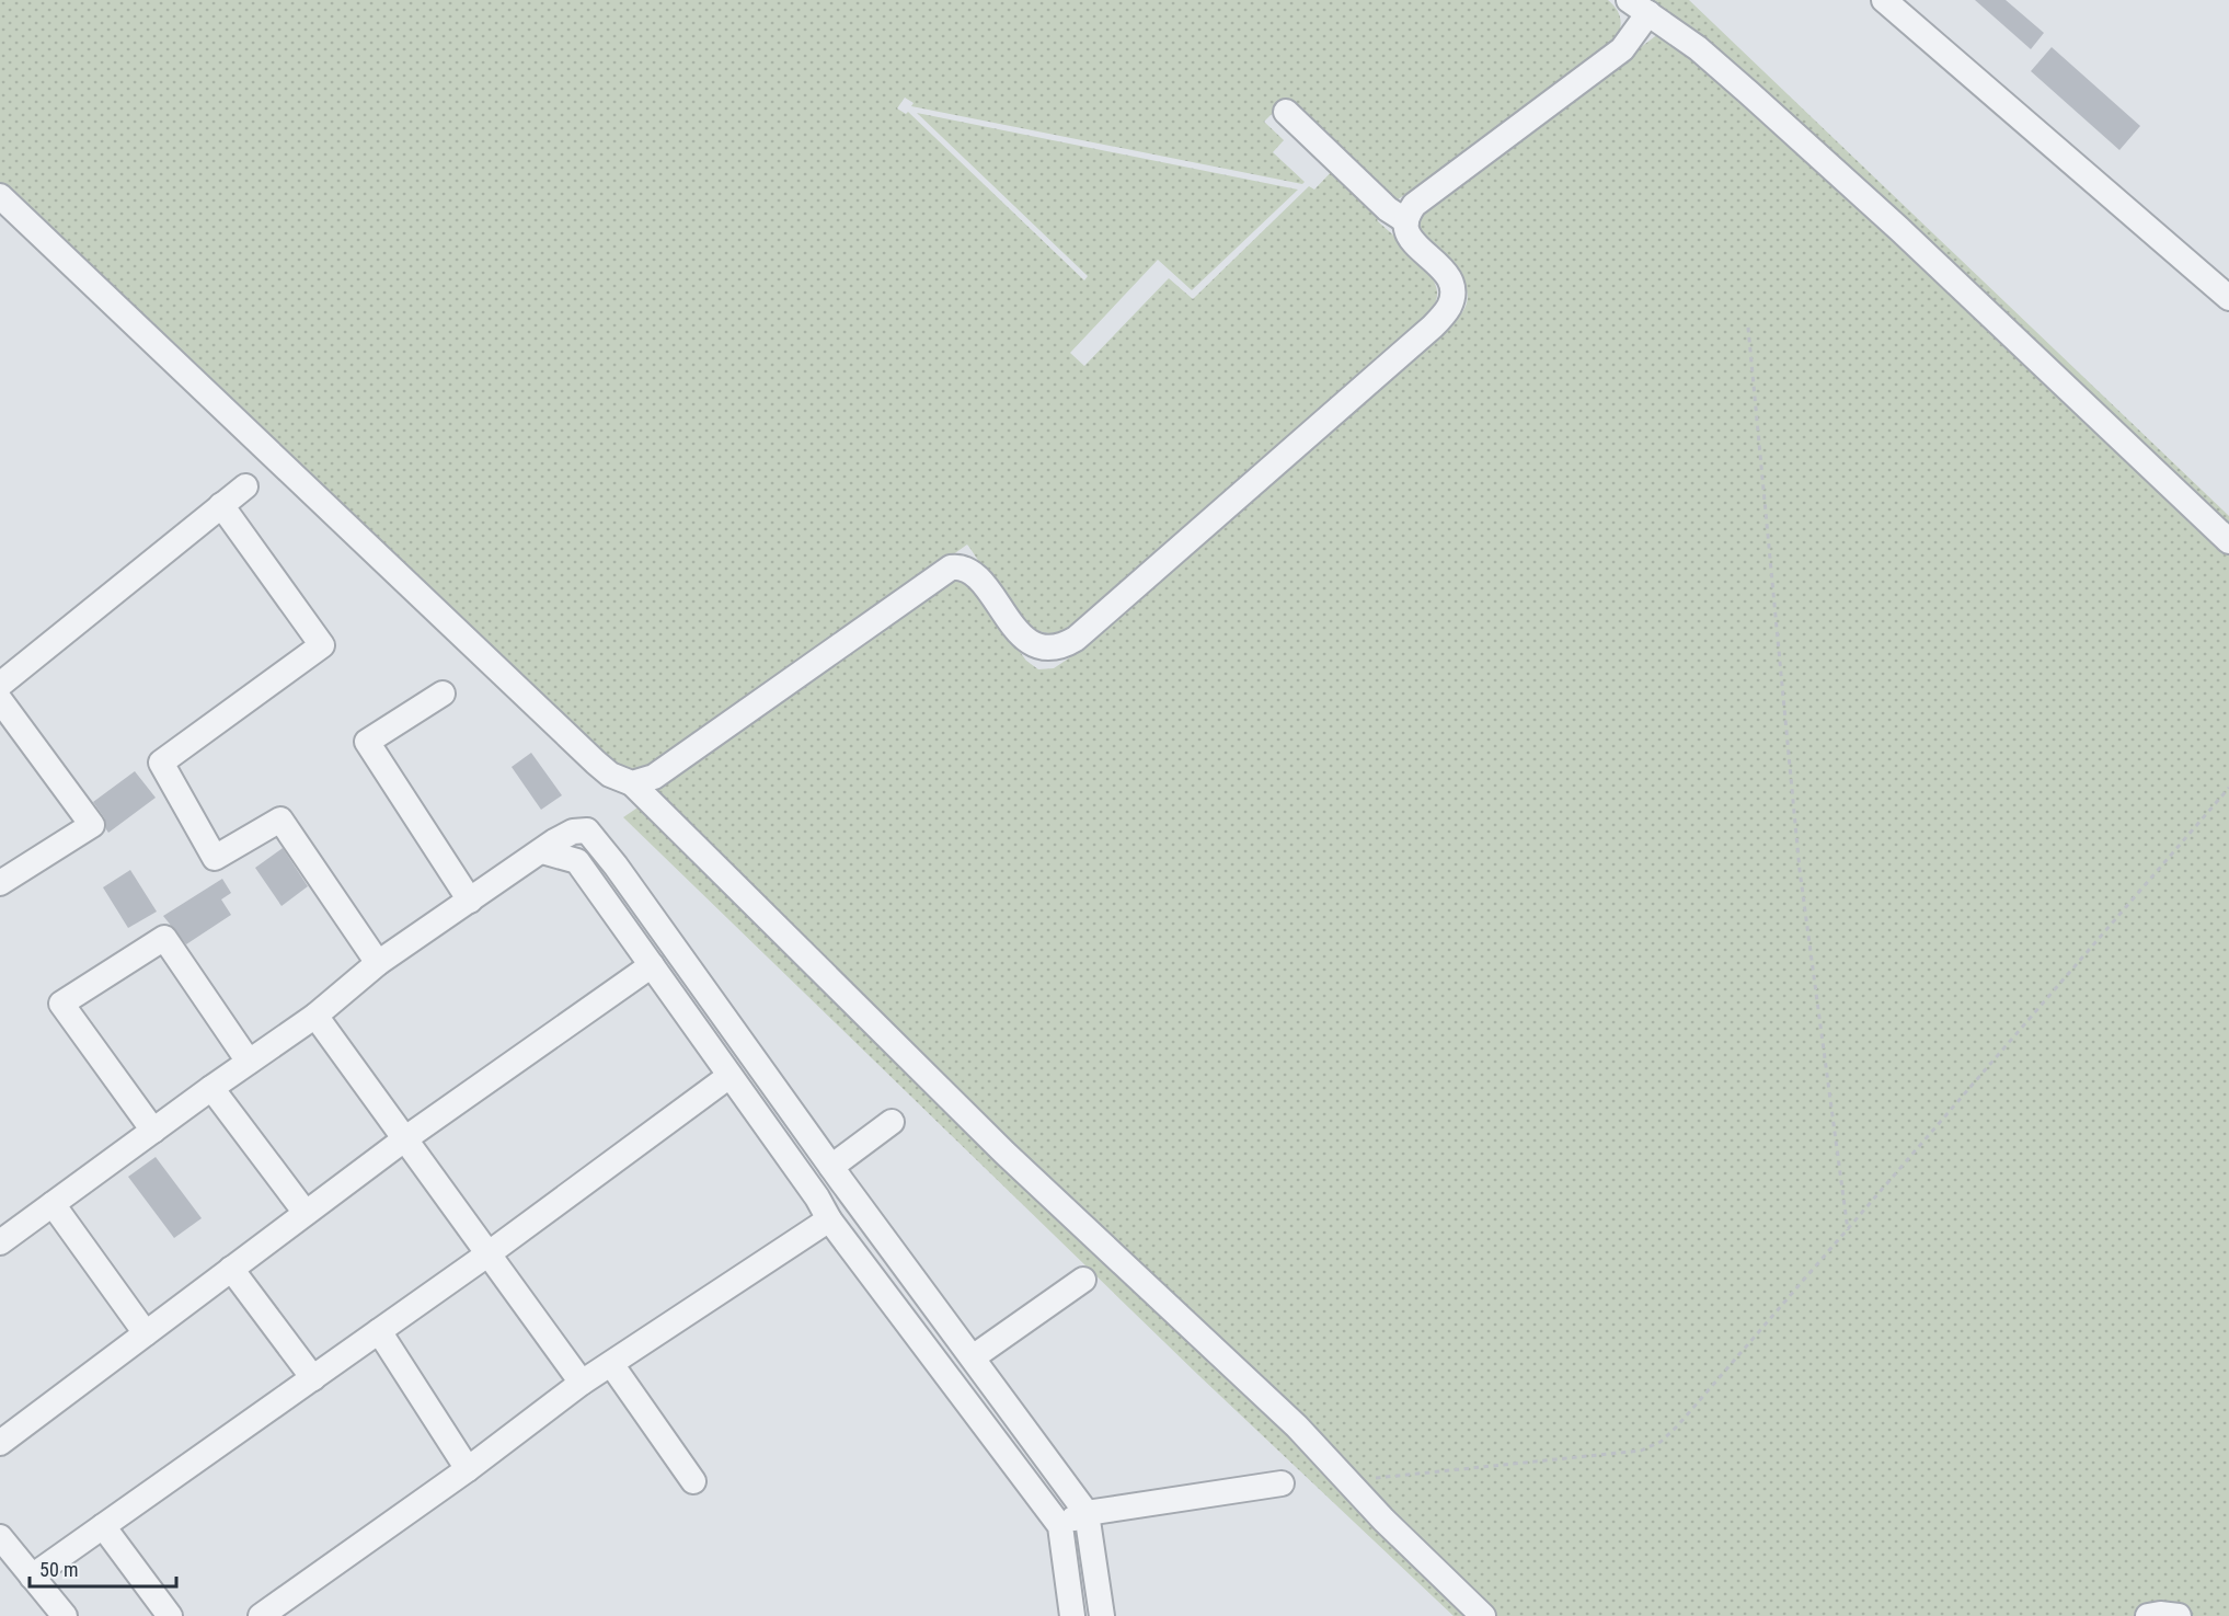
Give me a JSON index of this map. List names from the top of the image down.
{
  "scale_bar": "50 m"
}
